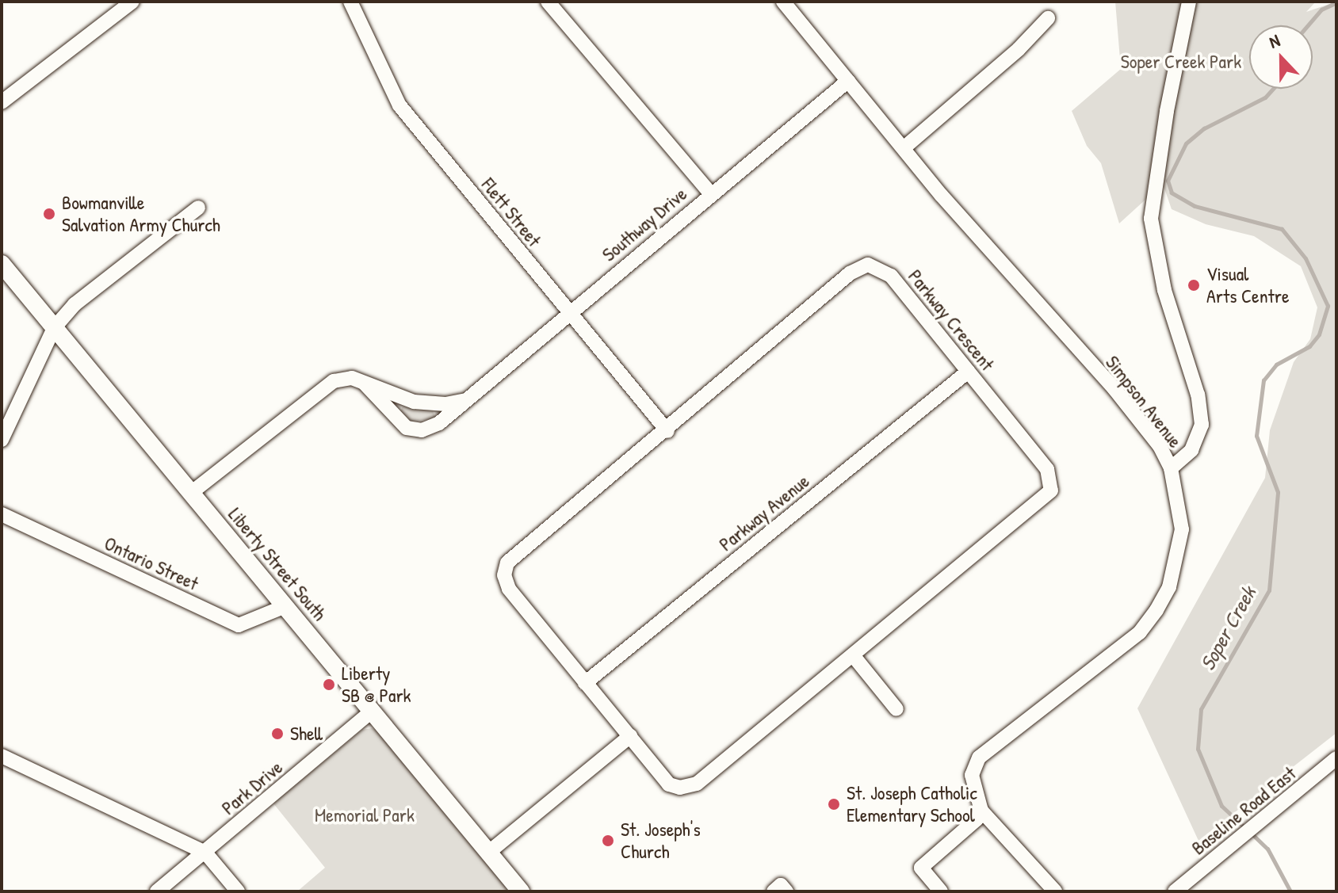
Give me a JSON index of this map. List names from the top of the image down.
{
  "streets": {
    "main road": ["Liberty Street South"],
    "street": [
      "Flett Street",
      "Southway Drive",
      "Parkway Crescent",
      "Simpson Avenue",
      "Parkway Avenue",
      "Ontario Street",
      "Park Drive",
      "Baseline Road East"
    ]
  },
  "crossings": [
    ["Flett Street", "Southway Drive"],
    ["Flett Street", "Parkway Crescent"],
    ["Southway Drive", "Simpson Avenue"],
    ["Parkway Crescent", "Parkway Avenue"],
    ["Ontario Street", "Liberty Street South"],
    ["Liberty Street South", "Park Drive"]
  ],
  "water": ["Soper Creek"],
  "parks": ["Soper Creek Park", "Memorial Park"],
  "places": [
    "Bowmanville Salvation Army Church",
    "Visual Arts Centre",
    "Liberty SB @ Park",
    "Shell",
    "St. Joseph Catholic Elementary School",
    "St. Joseph's Church"
  ],
  "north": "top"
}
